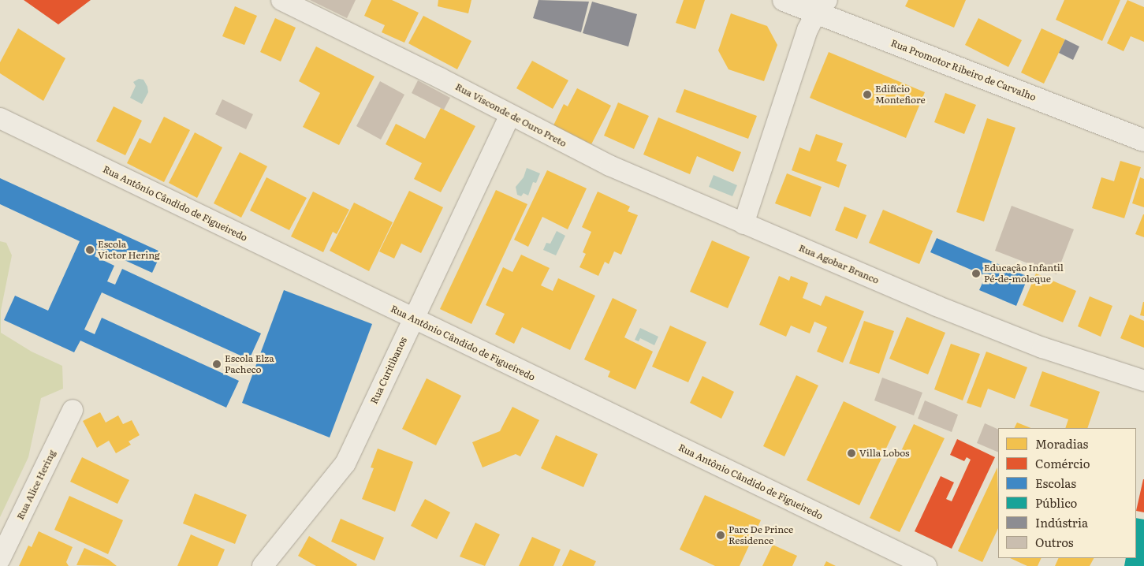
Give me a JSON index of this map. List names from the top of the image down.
{
  "streets": {
    "street": [
      "Rua Promotor Ribeiro de Carvalho",
      "Rua Visconde de Ouro Preto",
      "Rua Antônio Cândido de Figueiredo",
      "Rua Agobar Branco",
      "Rua Curitibanos",
      "Rua Alice Hering"
    ]
  },
  "crossings": [
    ["Rua Visconde de Ouro Preto", "Rua Agobar Branco"],
    ["Rua Visconde de Ouro Preto", "Rua Curitibanos"],
    ["Rua Antônio Cândido de Figueiredo", "Rua Curitibanos"]
  ],
  "places": [
    "Edifício Montefiore",
    "Escola Victor Hering",
    "Educação Infantil Pé-de-moleque",
    "Escola Elza Pacheco",
    "Villa Lobos",
    "Parc De Prince Residence"
  ],
  "legend": [
    "Moradias",
    "Comércio",
    "Escolas",
    "Público",
    "Indústria",
    "Outros"
  ]
}
